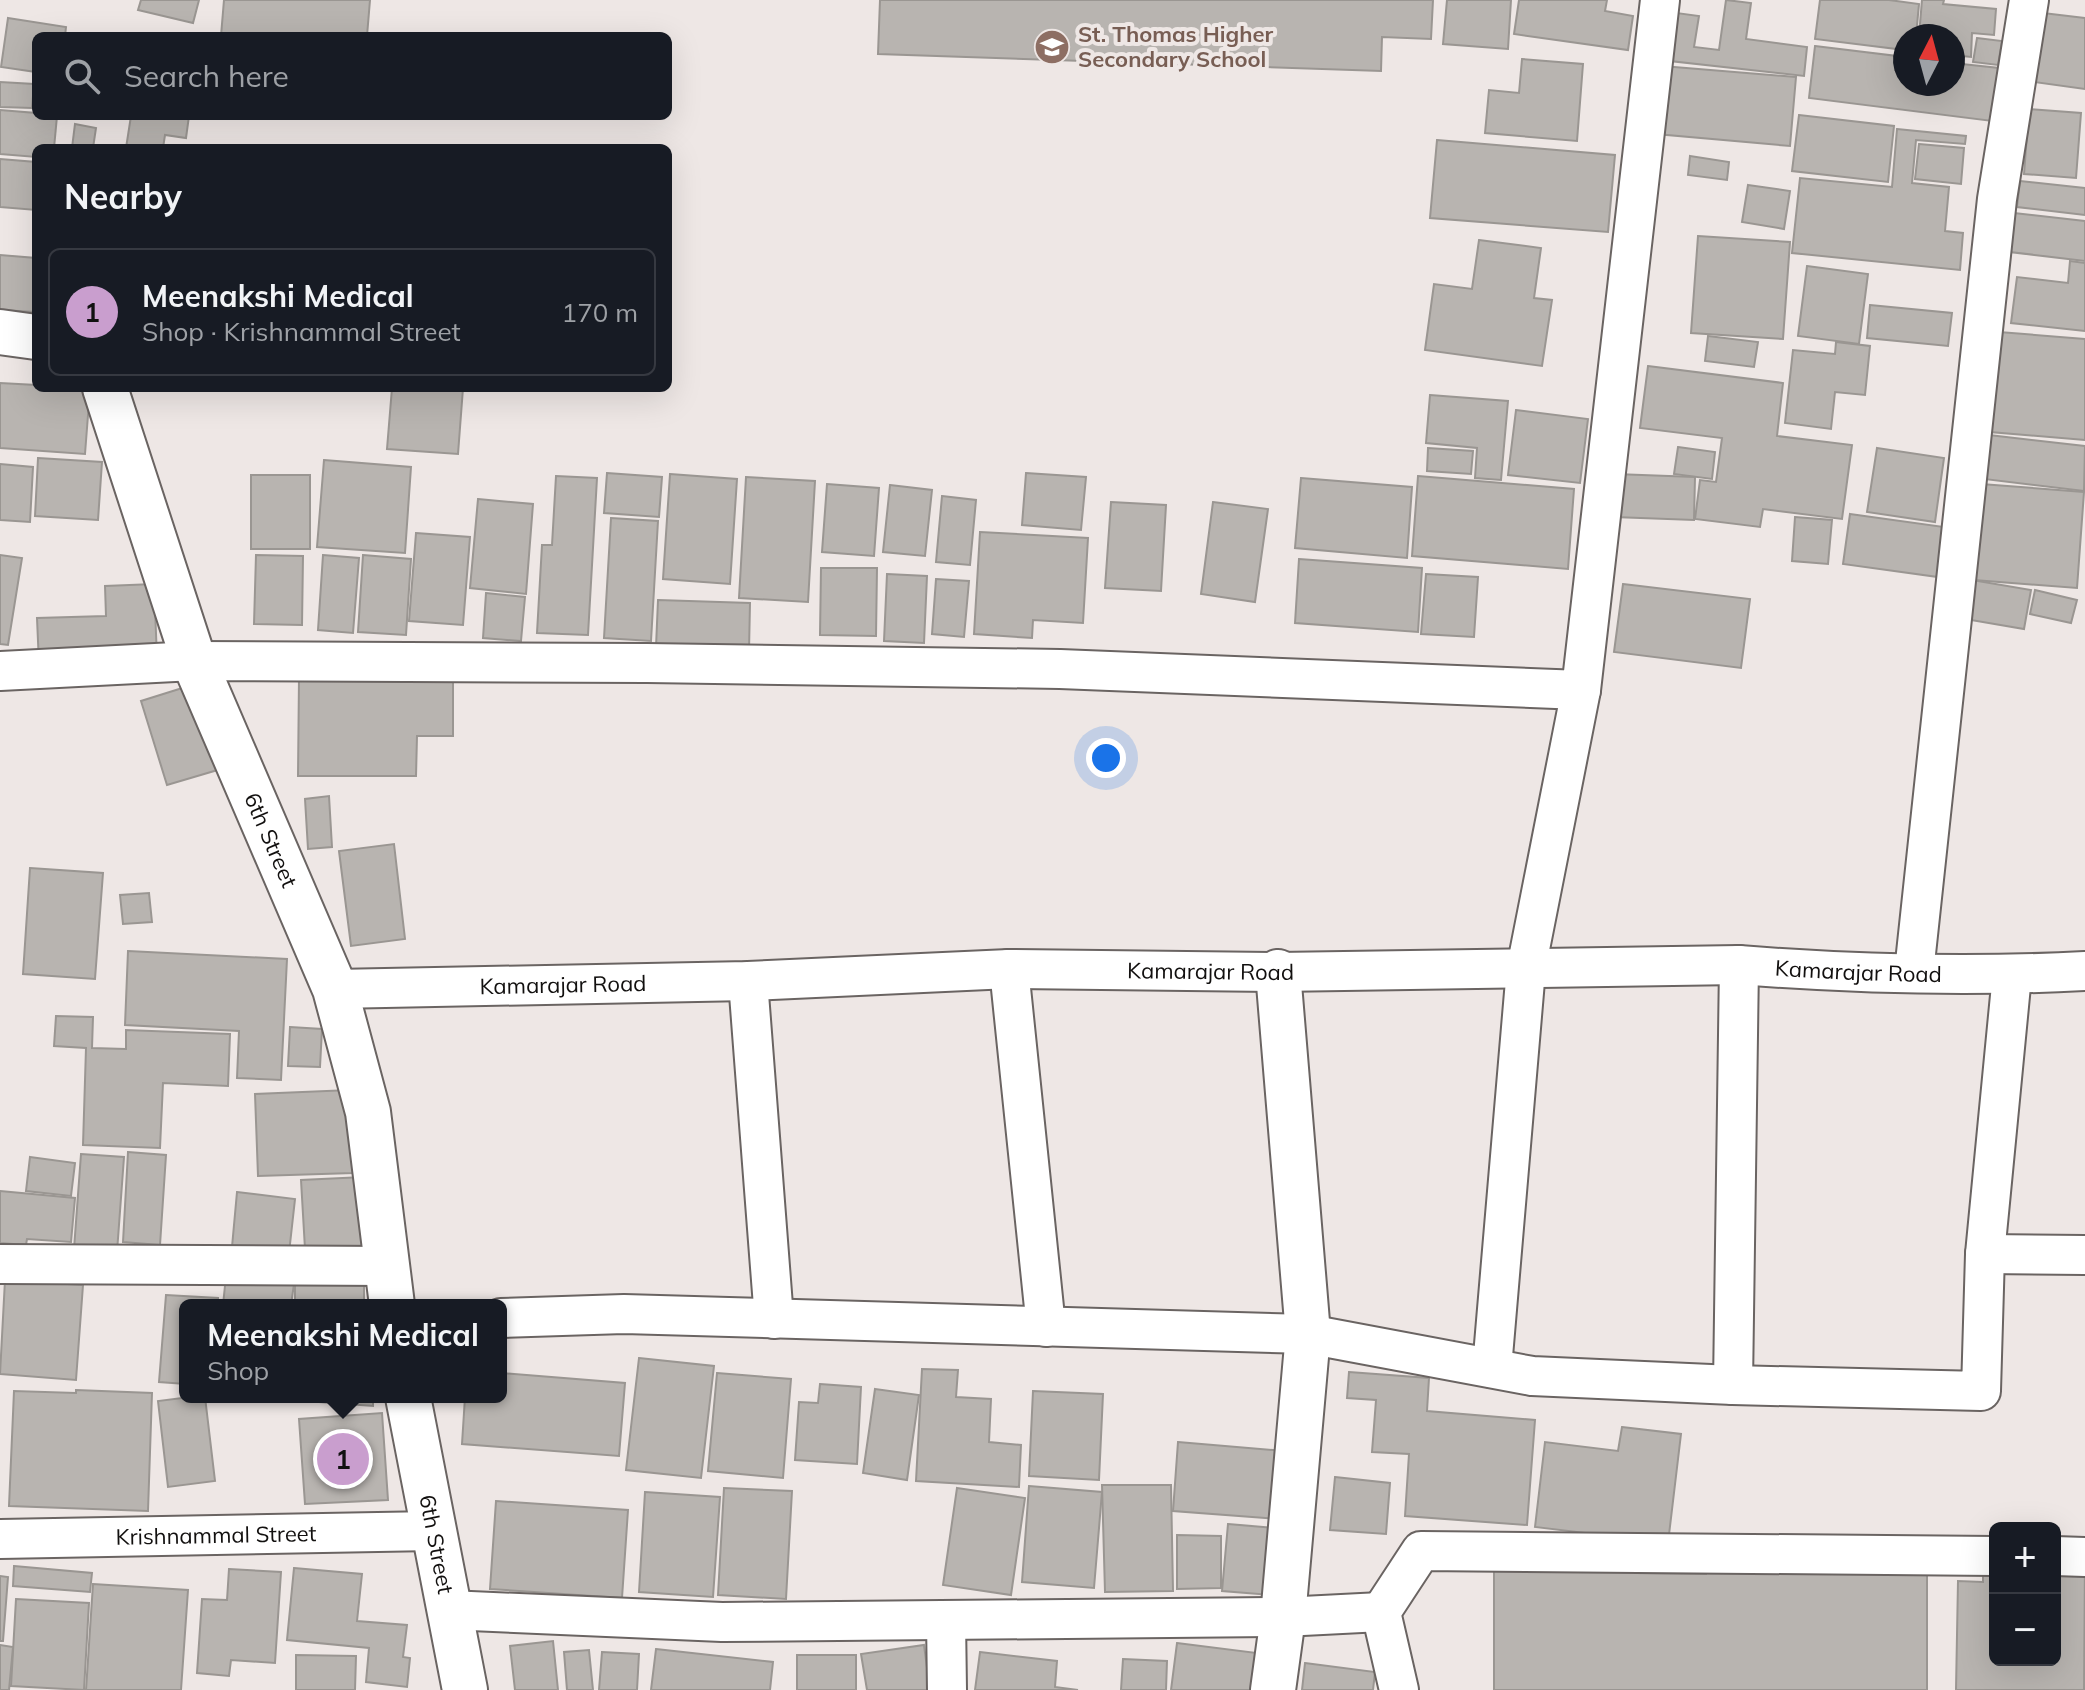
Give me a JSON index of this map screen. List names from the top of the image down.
{
  "streets": {
    "street": ["6th Street", "Kamarajar Road", "Krishnammal Street"]
  },
  "crossings": [
    ["6th Street", "Kamarajar Road"],
    ["6th Street", "Krishnammal Street"]
  ],
  "places": {
    "school or university": ["St. Thomas Higher Secondary School"]
  },
  "north": "top",
  "page": {
    "search": "Search here",
    "heading": "Nearby",
    "list": [
      {
        "mark": "1",
        "name": "Meenakshi Medical",
        "note": "Shop · Krishnammal Street",
        "value": "170 m"
      }
    ],
    "popup": ["Meenakshi Medical", "Shop"],
    "pins": "1",
    "map_buttons": ["+", "−"]
  }
}
